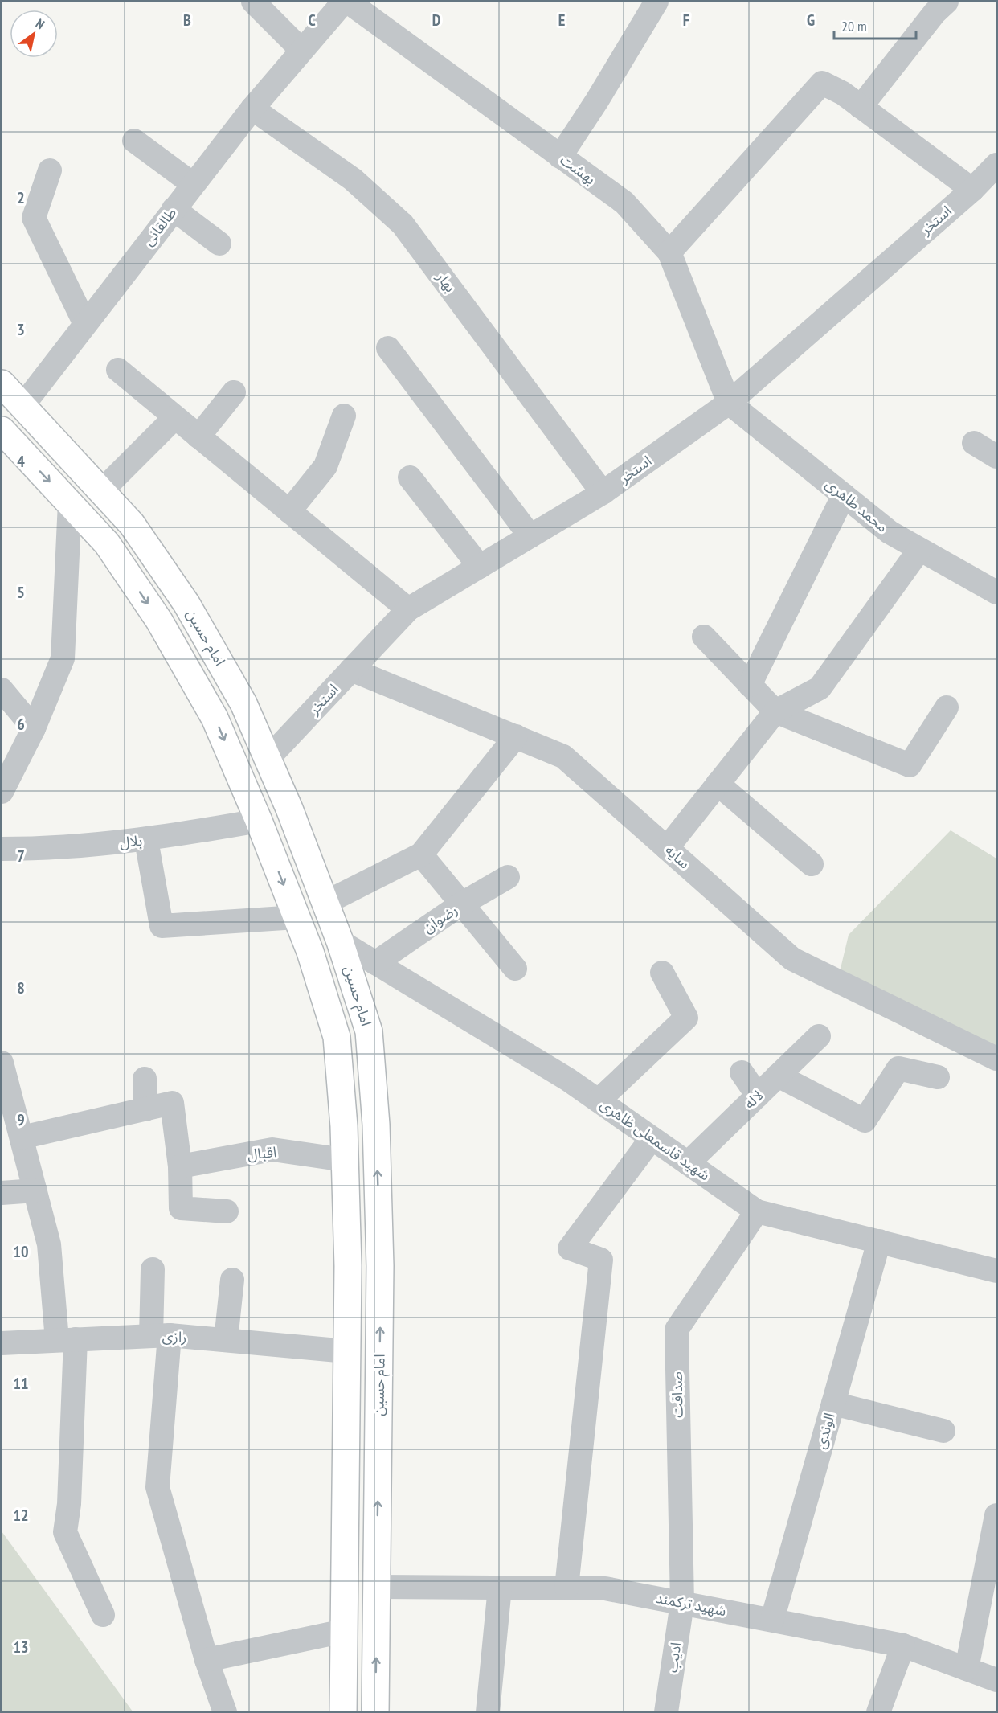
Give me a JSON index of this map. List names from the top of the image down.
{
  "streets": {
    "main road": ["امام حسین"],
    "street": [
      "بهشت",
      "استخر",
      "طالقانی",
      "بهار",
      "محمد طاهری",
      "بلال",
      "سایه",
      "رضوان",
      "لاله",
      "شهید قاسمعلی ظاهری",
      "اقبال",
      "رازی",
      "صداقت",
      "الوندی",
      "شهید ترکمند",
      "ادیب"
    ]
  },
  "crossings": [
    ["بهشت", "استخر"],
    ["بهشت", "محمد طاهری"],
    ["استخر", "بهار"],
    ["استخر", "محمد طاهری"],
    ["استخر", "امام حسین"],
    ["استخر", "سایه"],
    ["طالقانی", "بهار"],
    ["طالقانی", "امام حسین"],
    ["امام حسین", "شهید قاسمعلی ظاهری"],
    ["امام حسین", "شهید ترکمند"],
    ["رضوان", "شهید قاسمعلی ظاهری"],
    ["لاله", "شهید قاسمعلی ظاهری"],
    ["شهید قاسمعلی ظاهری", "صداقت"],
    ["شهید قاسمعلی ظاهری", "الوندی"],
    ["صداقت", "شهید ترکمند"],
    ["صداقت", "ادیب"],
    ["الوندی", "شهید ترکمند"],
    ["شهید ترکمند", "ادیب"]
  ],
  "scale_bar": "20 m",
  "north": "top right",
  "grid": {
    "columns": [
      "B",
      "C",
      "D",
      "E",
      "F",
      "G"
    ],
    "rows": [
      "2",
      "3",
      "4",
      "5",
      "6",
      "7",
      "8",
      "9",
      "10",
      "11",
      "12",
      "13"
    ]
  }
}
